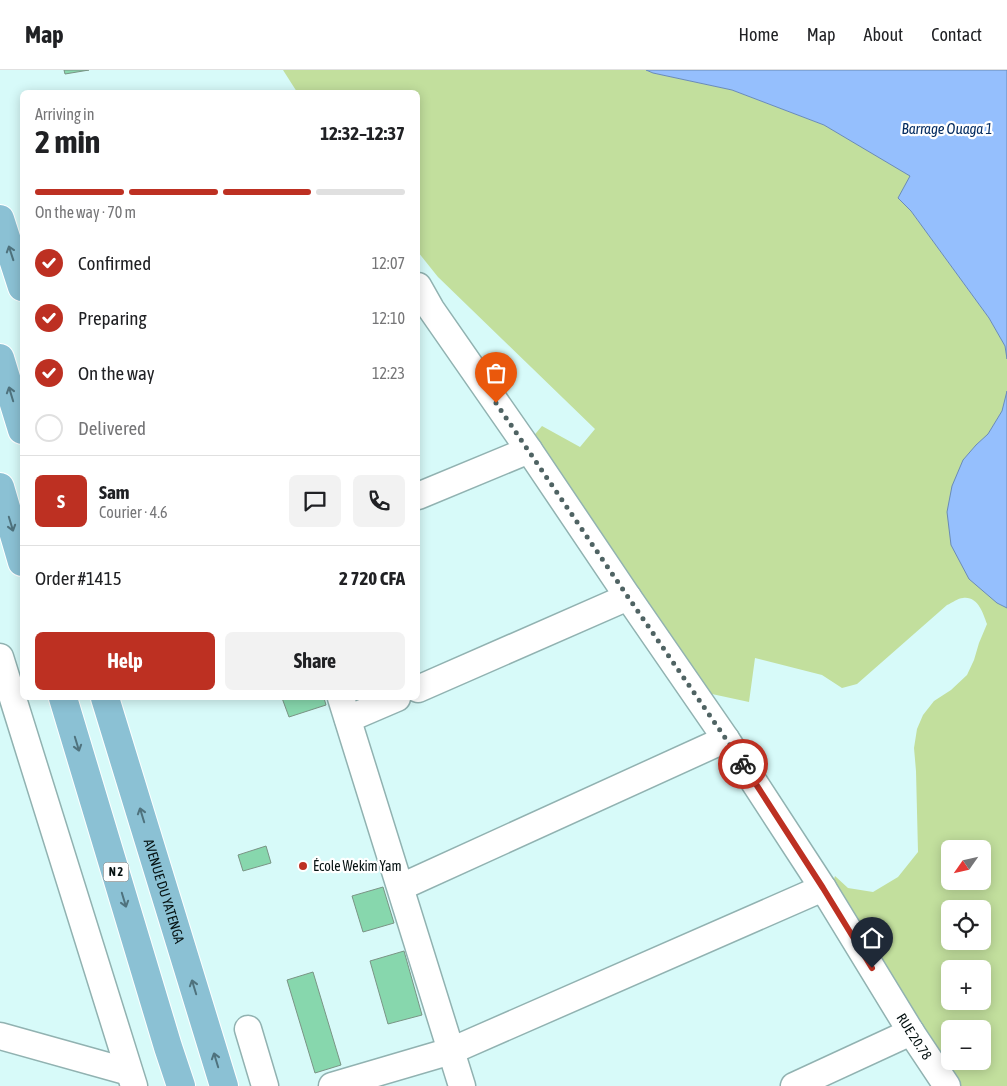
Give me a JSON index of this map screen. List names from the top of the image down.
{
  "streets": {
    "main road": ["N 2", "AVENUE DU YATENGA"],
    "street": ["RUE 20.78"]
  },
  "water": ["Barrage Ouaga 1"],
  "places": ["École Wekim Yam"],
  "north": "bottom left",
  "page": {
    "header": "Map",
    "nav": [
      "Home",
      "Map",
      "About",
      "Contact"
    ],
    "heading": ["2 min", "Arriving in", "12:32–12:37"],
    "panel": [
      "Sam",
      "Courier · 4.6",
      "Order #1415",
      "2 720 CFA"
    ],
    "bar": "On the way · 70 m",
    "list": [
      ["Confirmed", "12:07"],
      ["Preparing", "12:10"],
      ["On the way", "12:23"],
      "Delivered"
    ],
    "round": "S",
    "buttons": ["Help", "Share"],
    "map_buttons": ["+", "−"]
  }
}
